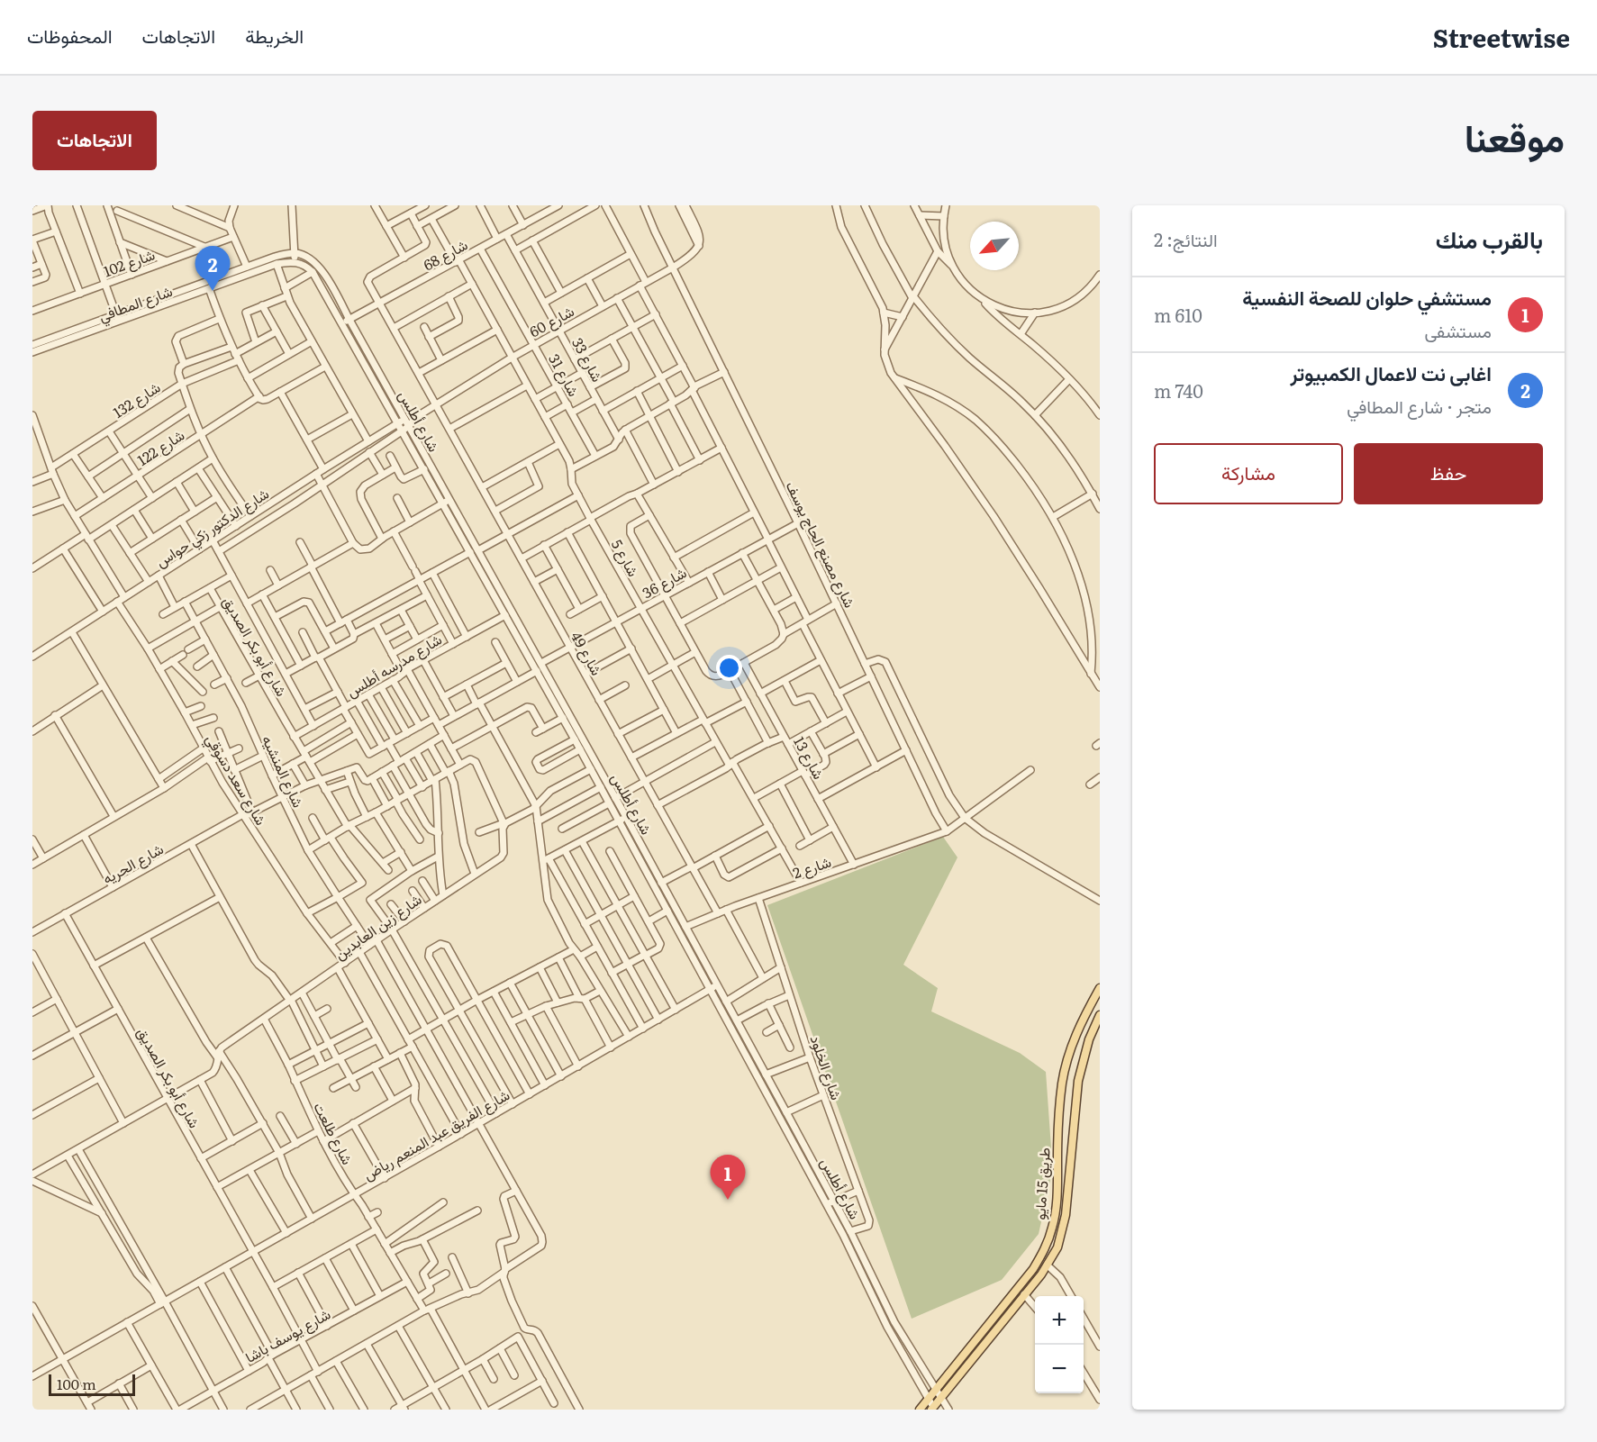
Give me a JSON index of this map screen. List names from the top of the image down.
{
  "streets": {
    "main road": ["طريق 15 مايو"],
    "street": [
      "شارع 68",
      "شارع 102",
      "شارع المطافي",
      "شارع 60",
      "شارع 33",
      "شارع 31",
      "شارع 132",
      "شارع أطلس",
      "شارع 122",
      "شارع الدكتور زكي حواس",
      "شارع مصنع الحاج يوسف",
      "شارع 5",
      "شارع 36",
      "شارع أبو بكر الصديق",
      "شارع 49",
      "شارع مدرسه أطلس",
      "شارع 13",
      "شارع المنشيه",
      "شارع سعد دسوقي",
      "شارع الحريه",
      "شارع 2",
      "شارع زين العابدين",
      "شارع الخلود",
      "شارع طلعت",
      "شارع الفريق عبد المنعم رياض",
      "شارع يوسف باشا"
    ]
  },
  "crossings": [
    ["شارع 68", "شارع 33"],
    ["شارع 68", "شارع 31"],
    ["شارع 68", "شارع أطلس"],
    ["شارع 68", "شارع 5"],
    ["شارع 68", "شارع 49"],
    ["شارع المطافي", "شارع أطلس"],
    ["شارع 60", "شارع 33"],
    ["شارع 60", "شارع 31"],
    ["شارع 60", "شارع أطلس"],
    ["شارع 60", "شارع الدكتور زكي حواس"],
    ["شارع 60", "شارع مصنع الحاج يوسف"],
    ["شارع 60", "شارع 5"],
    ["شارع 60", "شارع 49"],
    ["شارع أطلس", "شارع الدكتور زكي حواس"],
    ["شارع أطلس", "شارع 36"],
    ["شارع أطلس", "شارع مدرسه أطلس"],
    ["شارع أطلس", "شارع 2"],
    ["شارع أطلس", "شارع الخلود"],
    ["شارع أطلس", "شارع الفريق عبد المنعم رياض"],
    ["شارع أطلس", "طريق 15 مايو"],
    ["شارع الدكتور زكي حواس", "شارع سعد دسوقي"],
    ["شارع مصنع الحاج يوسف", "شارع 36"],
    ["شارع مصنع الحاج يوسف", "شارع 2"],
    ["شارع 5", "شارع 36"],
    ["شارع 5", "شارع 2"],
    ["شارع 36", "شارع 49"],
    ["شارع أبو بكر الصديق", "شارع مدرسه أطلس"],
    ["شارع أبو بكر الصديق", "شارع الحريه"],
    ["شارع أبو بكر الصديق", "شارع الفريق عبد المنعم رياض"],
    ["شارع أبو بكر الصديق", "شارع يوسف باشا"],
    ["شارع 49", "شارع 2"],
    ["شارع 13", "شارع 2"],
    ["شارع المنشيه", "شارع الحريه"],
    ["شارع المنشيه", "شارع زين العابدين"],
    ["شارع سعد دسوقي", "شارع الحريه"],
    ["شارع سعد دسوقي", "شارع زين العابدين"],
    ["شارع 2", "شارع الخلود"],
    ["شارع زين العابدين", "شارع طلعت"],
    ["شارع طلعت", "شارع الفريق عبد المنعم رياض"],
    ["شارع طلعت", "شارع يوسف باشا"]
  ],
  "scale_bar": "100 m",
  "north": "bottom left",
  "page": {
    "header": "Streetwise",
    "nav": ["الخريطة", "الاتجاهات", "المحفوظات"],
    "title": "موقعنا",
    "buttons": [
      "الاتجاهات",
      ["حفظ", "مشاركة"]
    ],
    "heading": ["بالقرب منك", "النتائج: 2"],
    "pins": ["2", "1"],
    "list": [
      {
        "mark": "1",
        "name": "مستشفي حلوان للصحة النفسية",
        "note": "مستشفى",
        "value": "610 m"
      },
      {
        "mark": "2",
        "name": "اغابى نت لاعمال الكمبيوتر",
        "note": "متجر · شارع المطافي",
        "value": "740 m"
      }
    ],
    "map_buttons": ["+", "−"],
    "scale": "100 m"
  }
}
